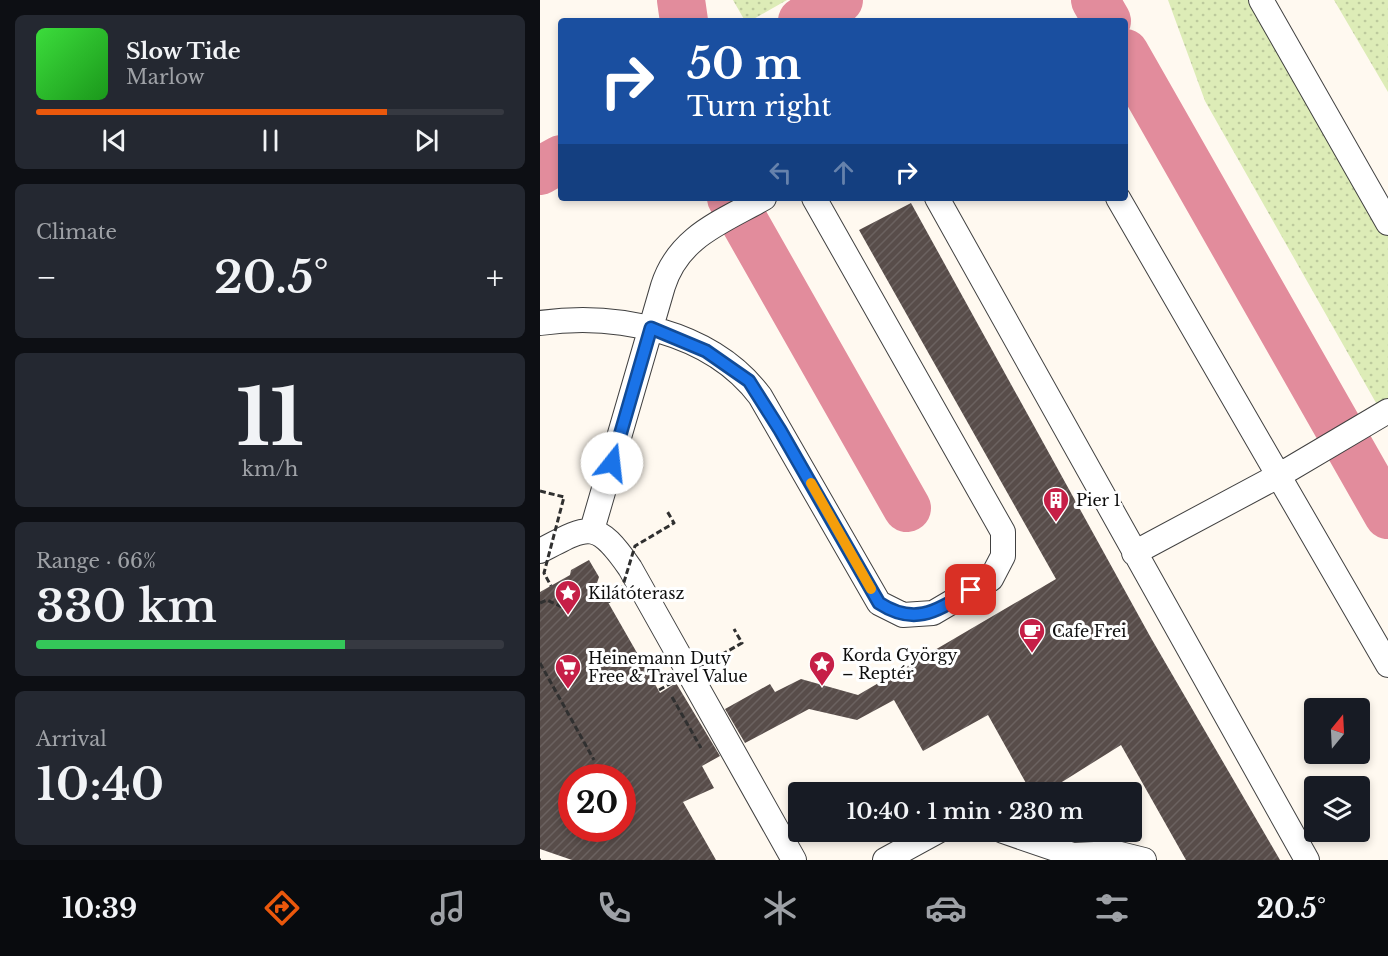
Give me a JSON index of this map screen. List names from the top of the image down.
{
  "places": {
    "building": ["Pier 1"],
    "place": ["Kilátóterasz", "Korda György – Reptér"],
    "cafe": ["Cafe Frei"],
    "supermarket": ["Heinemann Duty Free & Travel Value"]
  },
  "north": "top",
  "page": {
    "turn": ["50 m", "Turn right"],
    "song": ["Slow Tide", "Marlow"],
    "tile": [
      "Climate",
      ["11", "km/h"],
      ["Range · 66%", "330 km"],
      ["Arrival", "10:40"]
    ],
    "heat": ["−", "20.5°", "+"],
    "limit": "20",
    "trip": "10:40 · 1 min · 230 m",
    "tabs": ["10:39", "20.5°"]
  }
}
